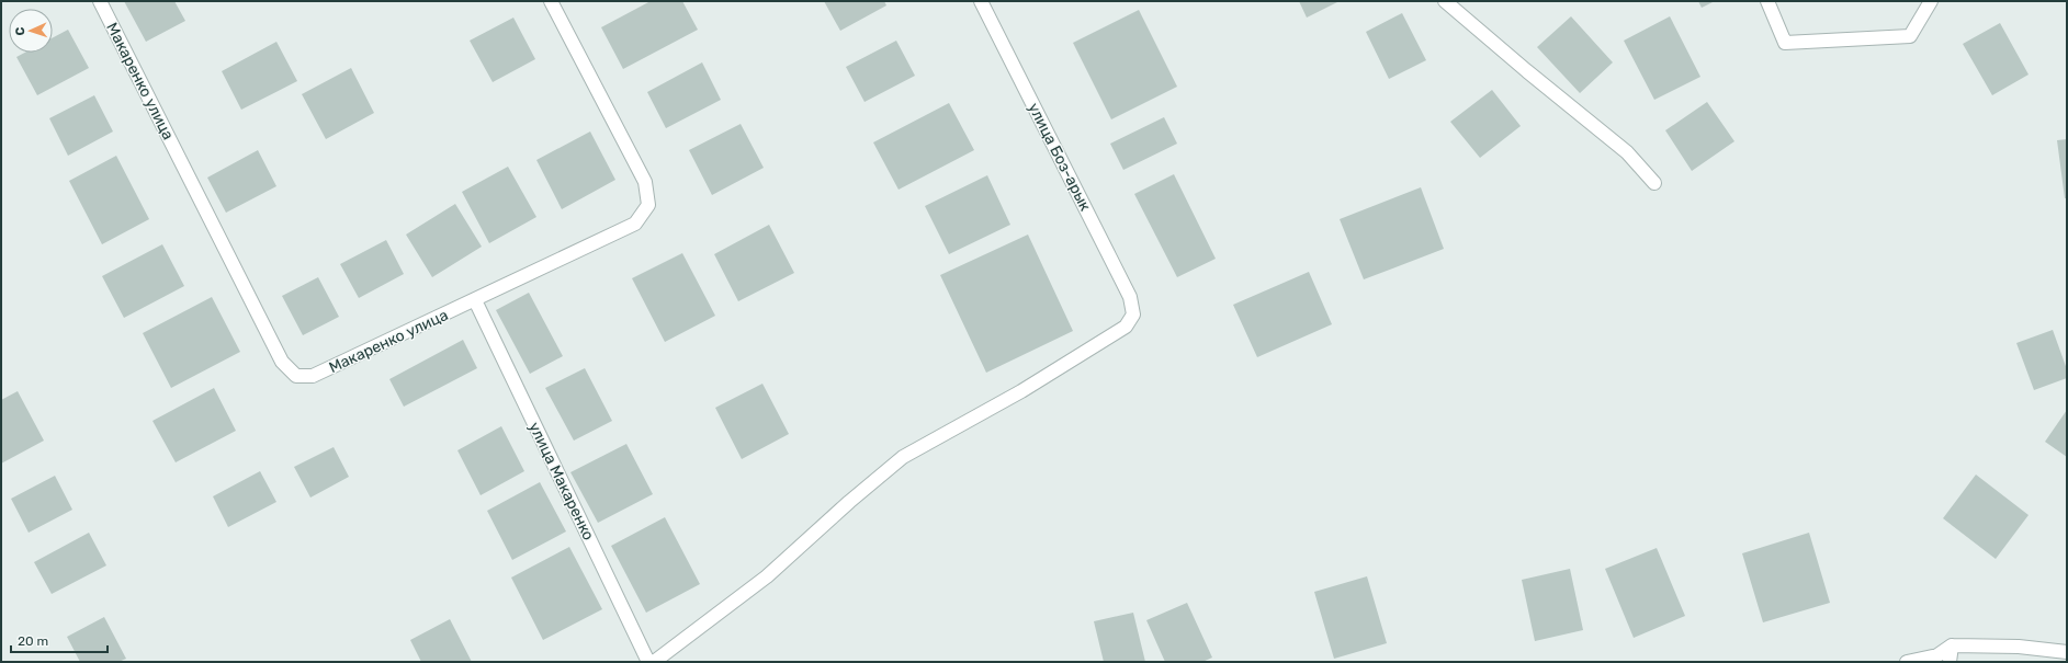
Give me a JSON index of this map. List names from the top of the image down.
{
  "streets": {
    "street": ["Макаренко улица", "улица Боз-арык", "улица Макаренко"]
  },
  "crossings": [
    ["Макаренко улица", "улица Макаренко"]
  ],
  "scale_bar": "20 m",
  "north": "left"
}
